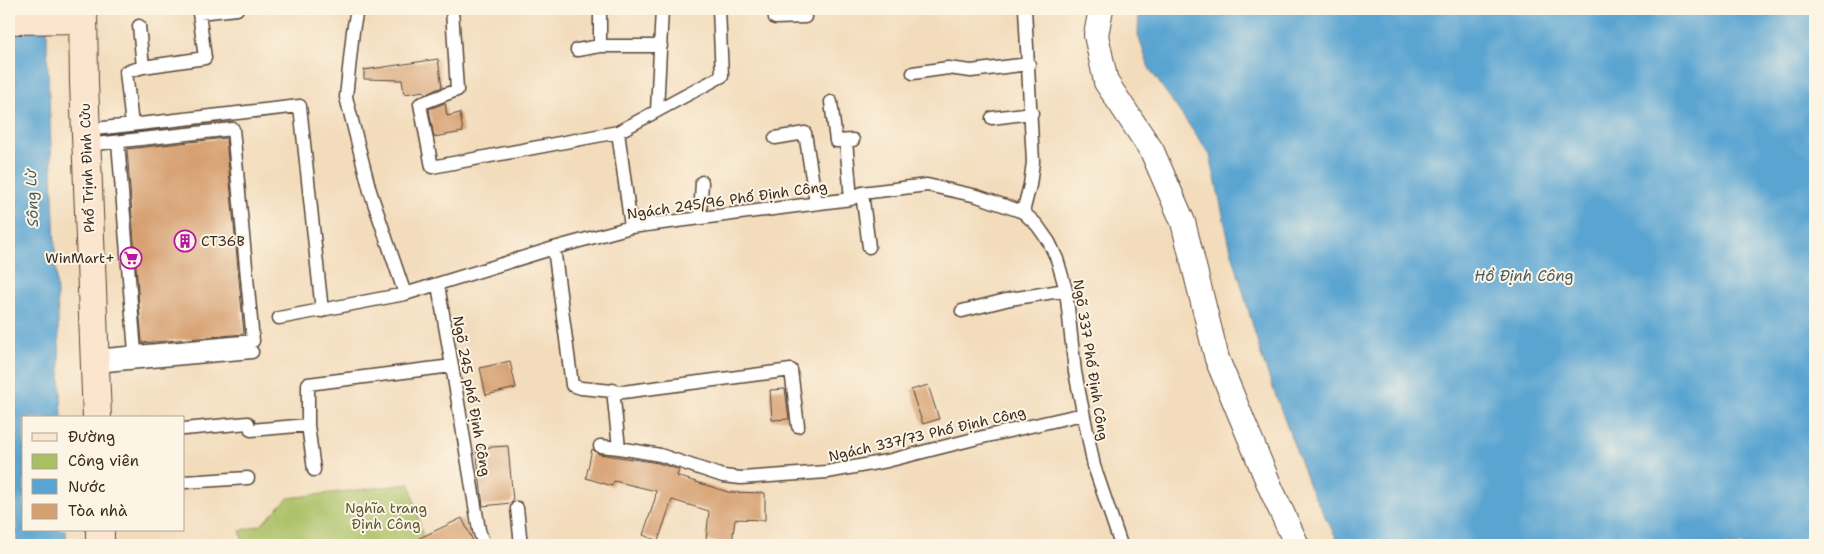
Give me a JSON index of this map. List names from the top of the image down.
{
  "streets": {
    "main road": ["Phố Trịnh Đình Cửu"],
    "lane": [
      "Ngách 245/96 Phố Định Công",
      "Ngõ 337 Phố Định Công",
      "Ngõ 245 phố Định Công",
      "Ngách 337/73 Phố Định Công"
    ]
  },
  "crossings": [
    ["Ngách 245/96 Phố Định Công", "Ngõ 337 Phố Định Công"],
    ["Ngách 245/96 Phố Định Công", "Ngõ 245 phố Định Công"],
    ["Ngõ 337 Phố Định Công", "Ngách 337/73 Phố Định Công"]
  ],
  "water": ["Sông Lừ", "Hồ Định Công"],
  "parks": ["Nghĩa trang Định Công"],
  "places": {
    "building": ["CT36B"],
    "supermarket": ["WinMart+"]
  },
  "legend": [
    "Đường",
    "Công viên",
    "Nước",
    "Tòa nhà"
  ]
}
